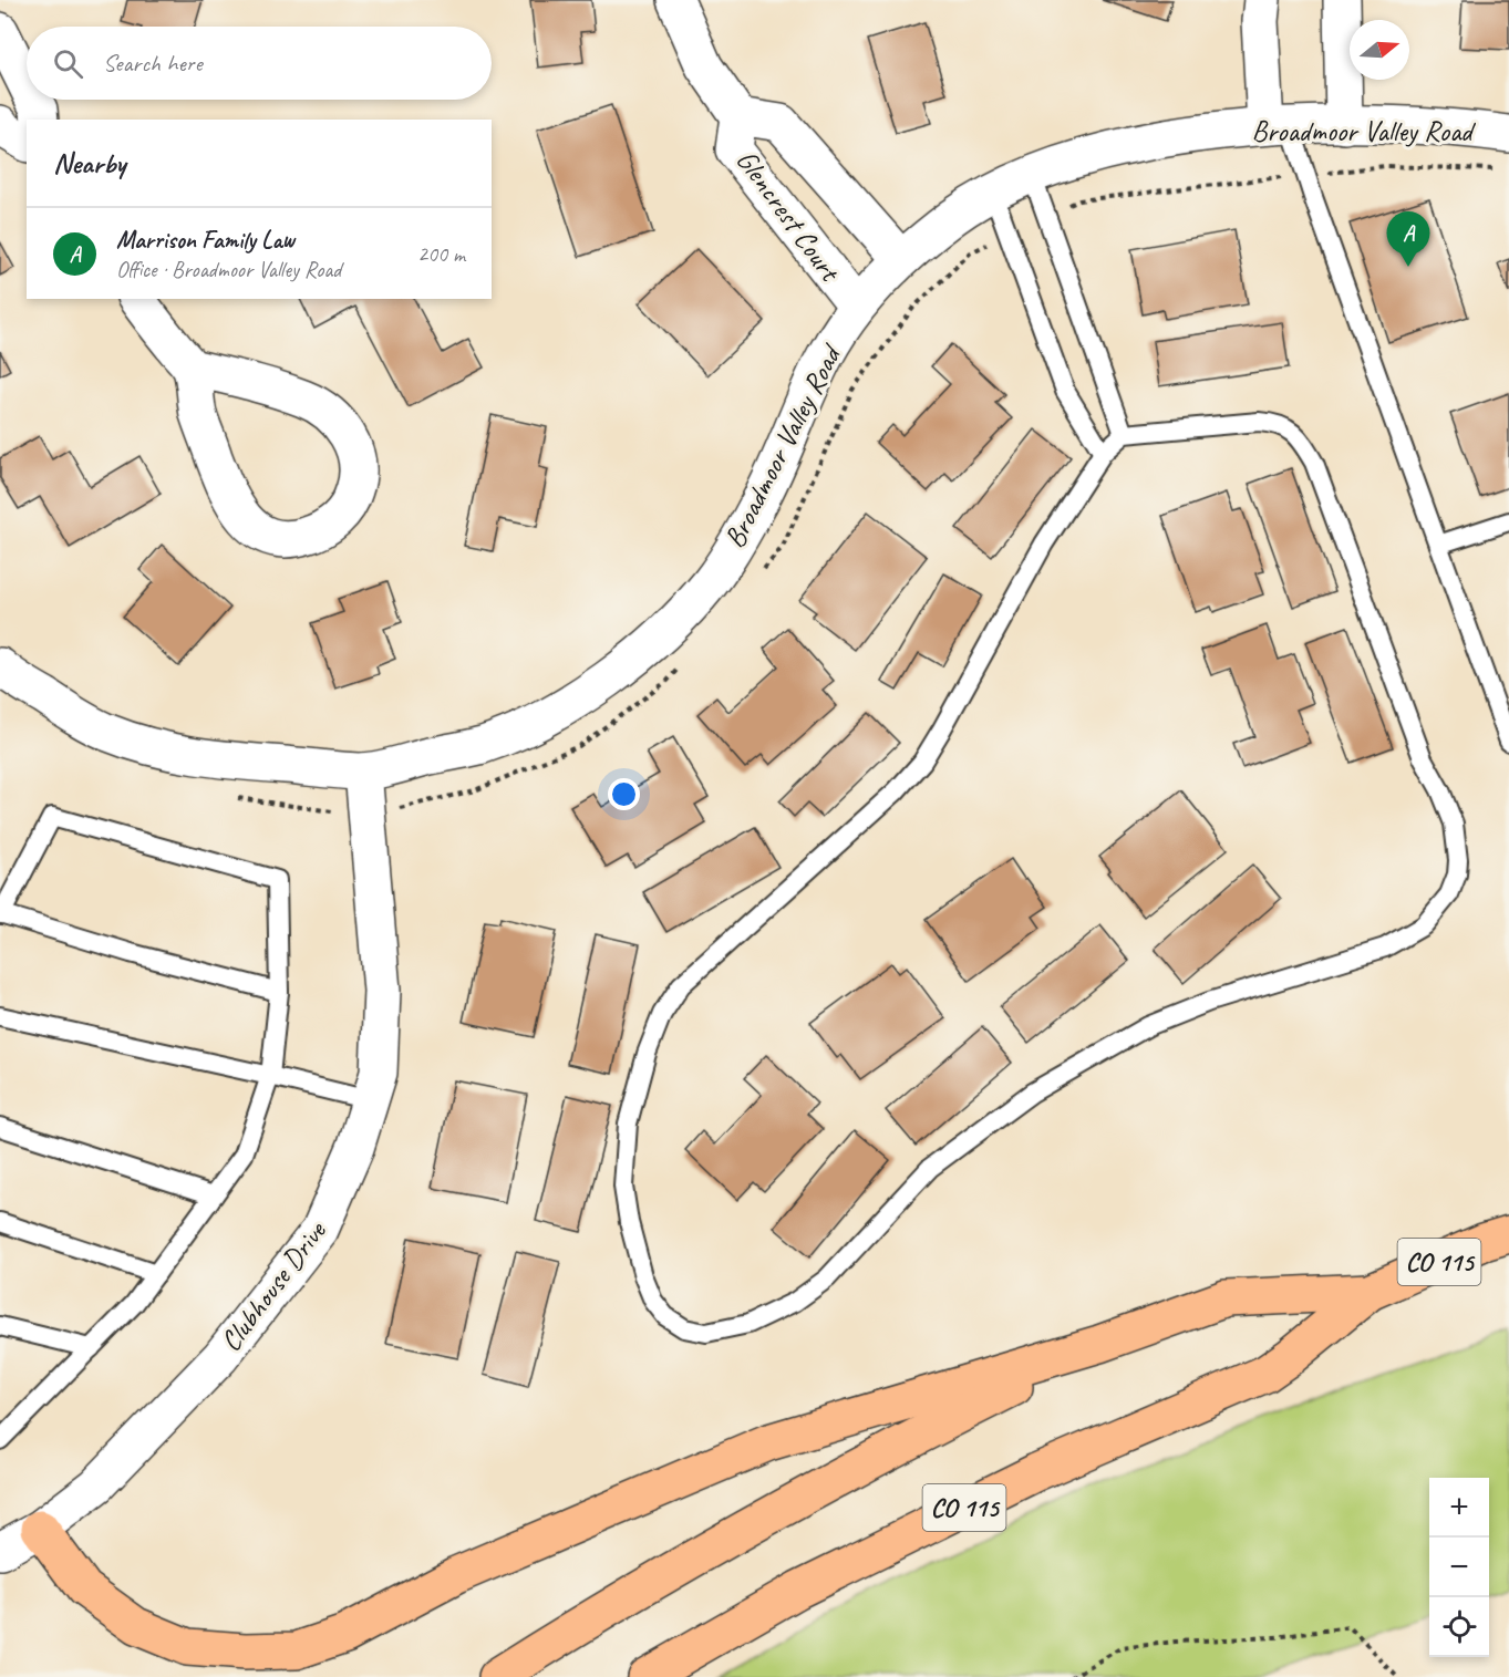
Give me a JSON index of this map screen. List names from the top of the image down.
{
  "streets": {
    "highway": ["CO 115"],
    "street": ["Broadmoor Valley Road", "Glencrest Court", "Clubhouse Drive"]
  },
  "crossings": [
    ["Broadmoor Valley Road", "Glencrest Court"],
    ["Broadmoor Valley Road", "Clubhouse Drive"]
  ],
  "north": "right",
  "page": {
    "search": "Search here",
    "heading": "Nearby",
    "list": [
      {
        "mark": "A",
        "name": "Marrison Family Law",
        "note": "Office · Broadmoor Valley Road",
        "value": "200 m"
      }
    ],
    "pins": "A",
    "map_buttons": ["+", "−"]
  }
}
